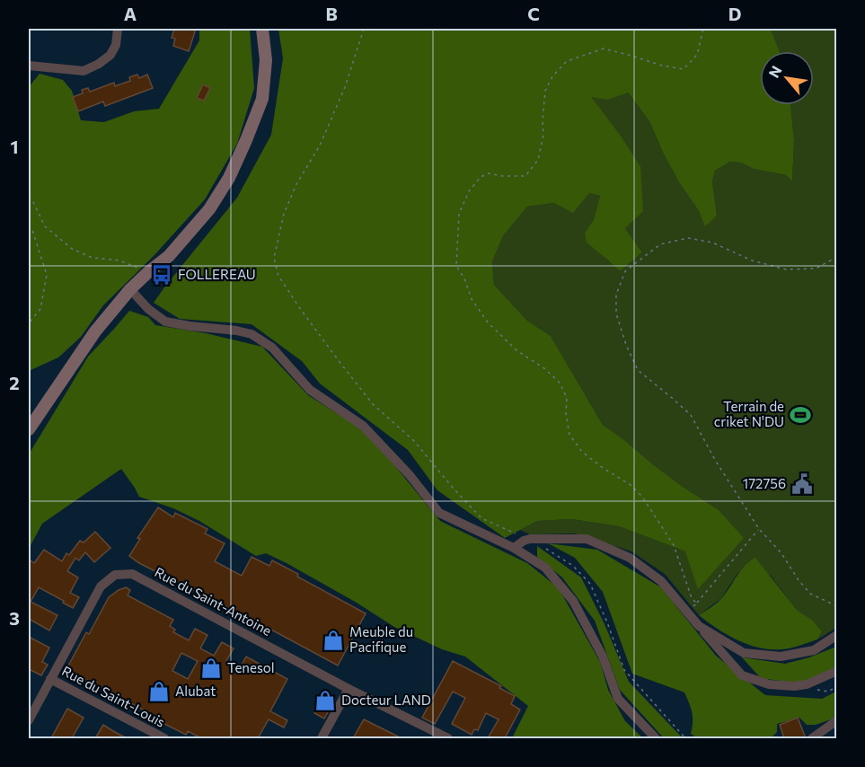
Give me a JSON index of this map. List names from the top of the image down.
{
  "streets": {
    "street": ["Rue du Saint-Antoine", "Rue du Saint-Louis"]
  },
  "crossings": [
    ["Rue du Saint-Antoine", "Rue du Saint-Louis"]
  ],
  "places": {
    "bus stop": ["FOLLEREAU"],
    "sports": ["Terrain de criket N'DU"],
    "public building": ["172756"],
    "shop": [
      "Meuble du Pacifique",
      "Tenesol",
      "Alubat",
      "Docteur LAND"
    ]
  },
  "north": "top left",
  "grid": {
    "columns": [
      "A",
      "B",
      "C",
      "D"
    ],
    "rows": ["1", "2", "3"]
  }
}
